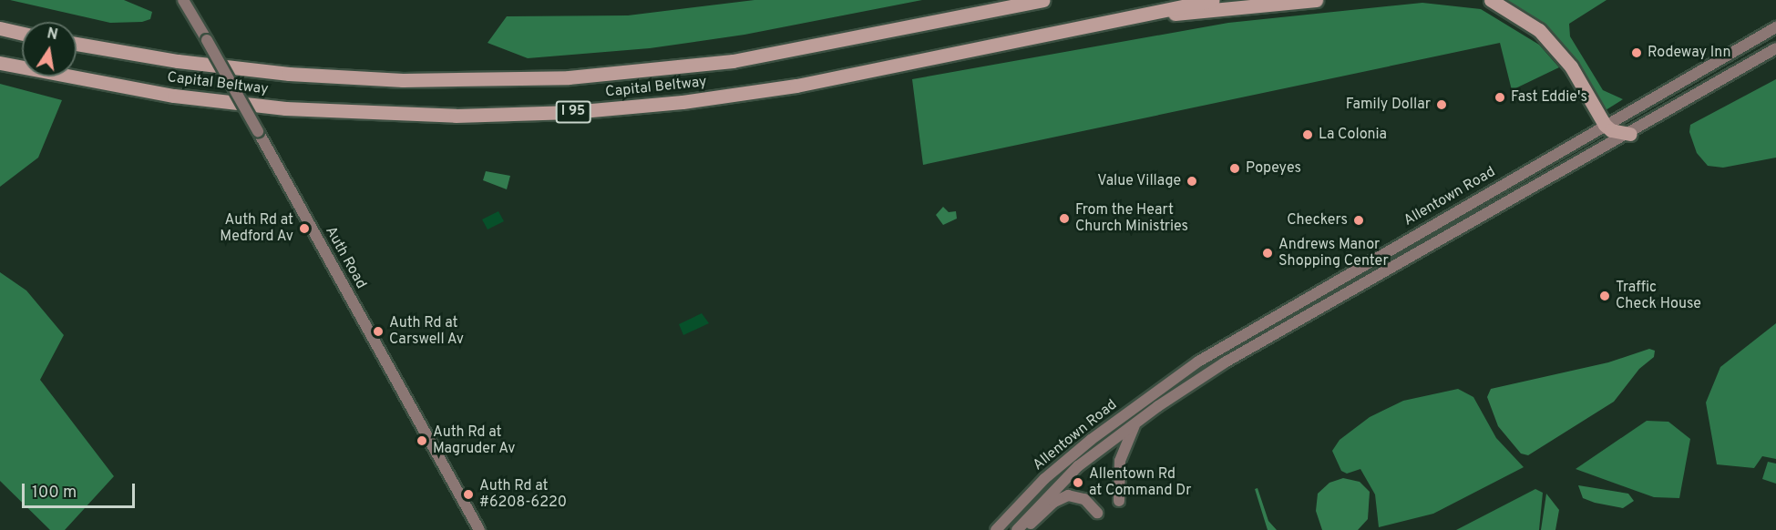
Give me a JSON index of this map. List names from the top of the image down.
{
  "streets": {
    "highway": ["Capital Beltway", "I 95"],
    "main road": ["Allentown Road", "Auth Road"]
  },
  "places": [
    "Rodeway Inn",
    "Fast Eddie's",
    "Family Dollar",
    "La Colonia",
    "Popeyes",
    "Value Village",
    "From the Heart Church Ministries",
    "Checkers",
    "Auth Rd at Medford Av",
    "Andrews Manor Shopping Center",
    "Traffic Check House",
    "Auth Rd at Carswell Av",
    "Auth Rd at Magruder Av",
    "Allentown Rd at Command Dr",
    "Auth Rd at #6208-6220"
  ],
  "scale_bar": "100 m",
  "north": "top"
}
